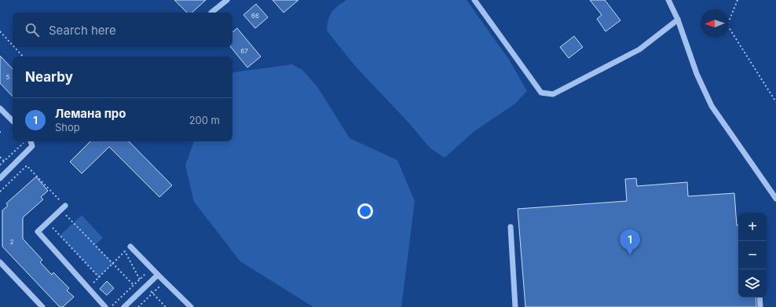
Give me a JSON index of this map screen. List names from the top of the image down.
{
  "house_numbers": [
    "66",
    "67",
    "5",
    "2"
  ],
  "north": "left",
  "page": {
    "search": "Search here",
    "heading": "Nearby",
    "list": [
      {
        "mark": "1",
        "name": "Лемана про",
        "note": "Shop",
        "value": "200 m"
      }
    ],
    "map_buttons": ["+", "−"],
    "pins": "1"
  }
}
